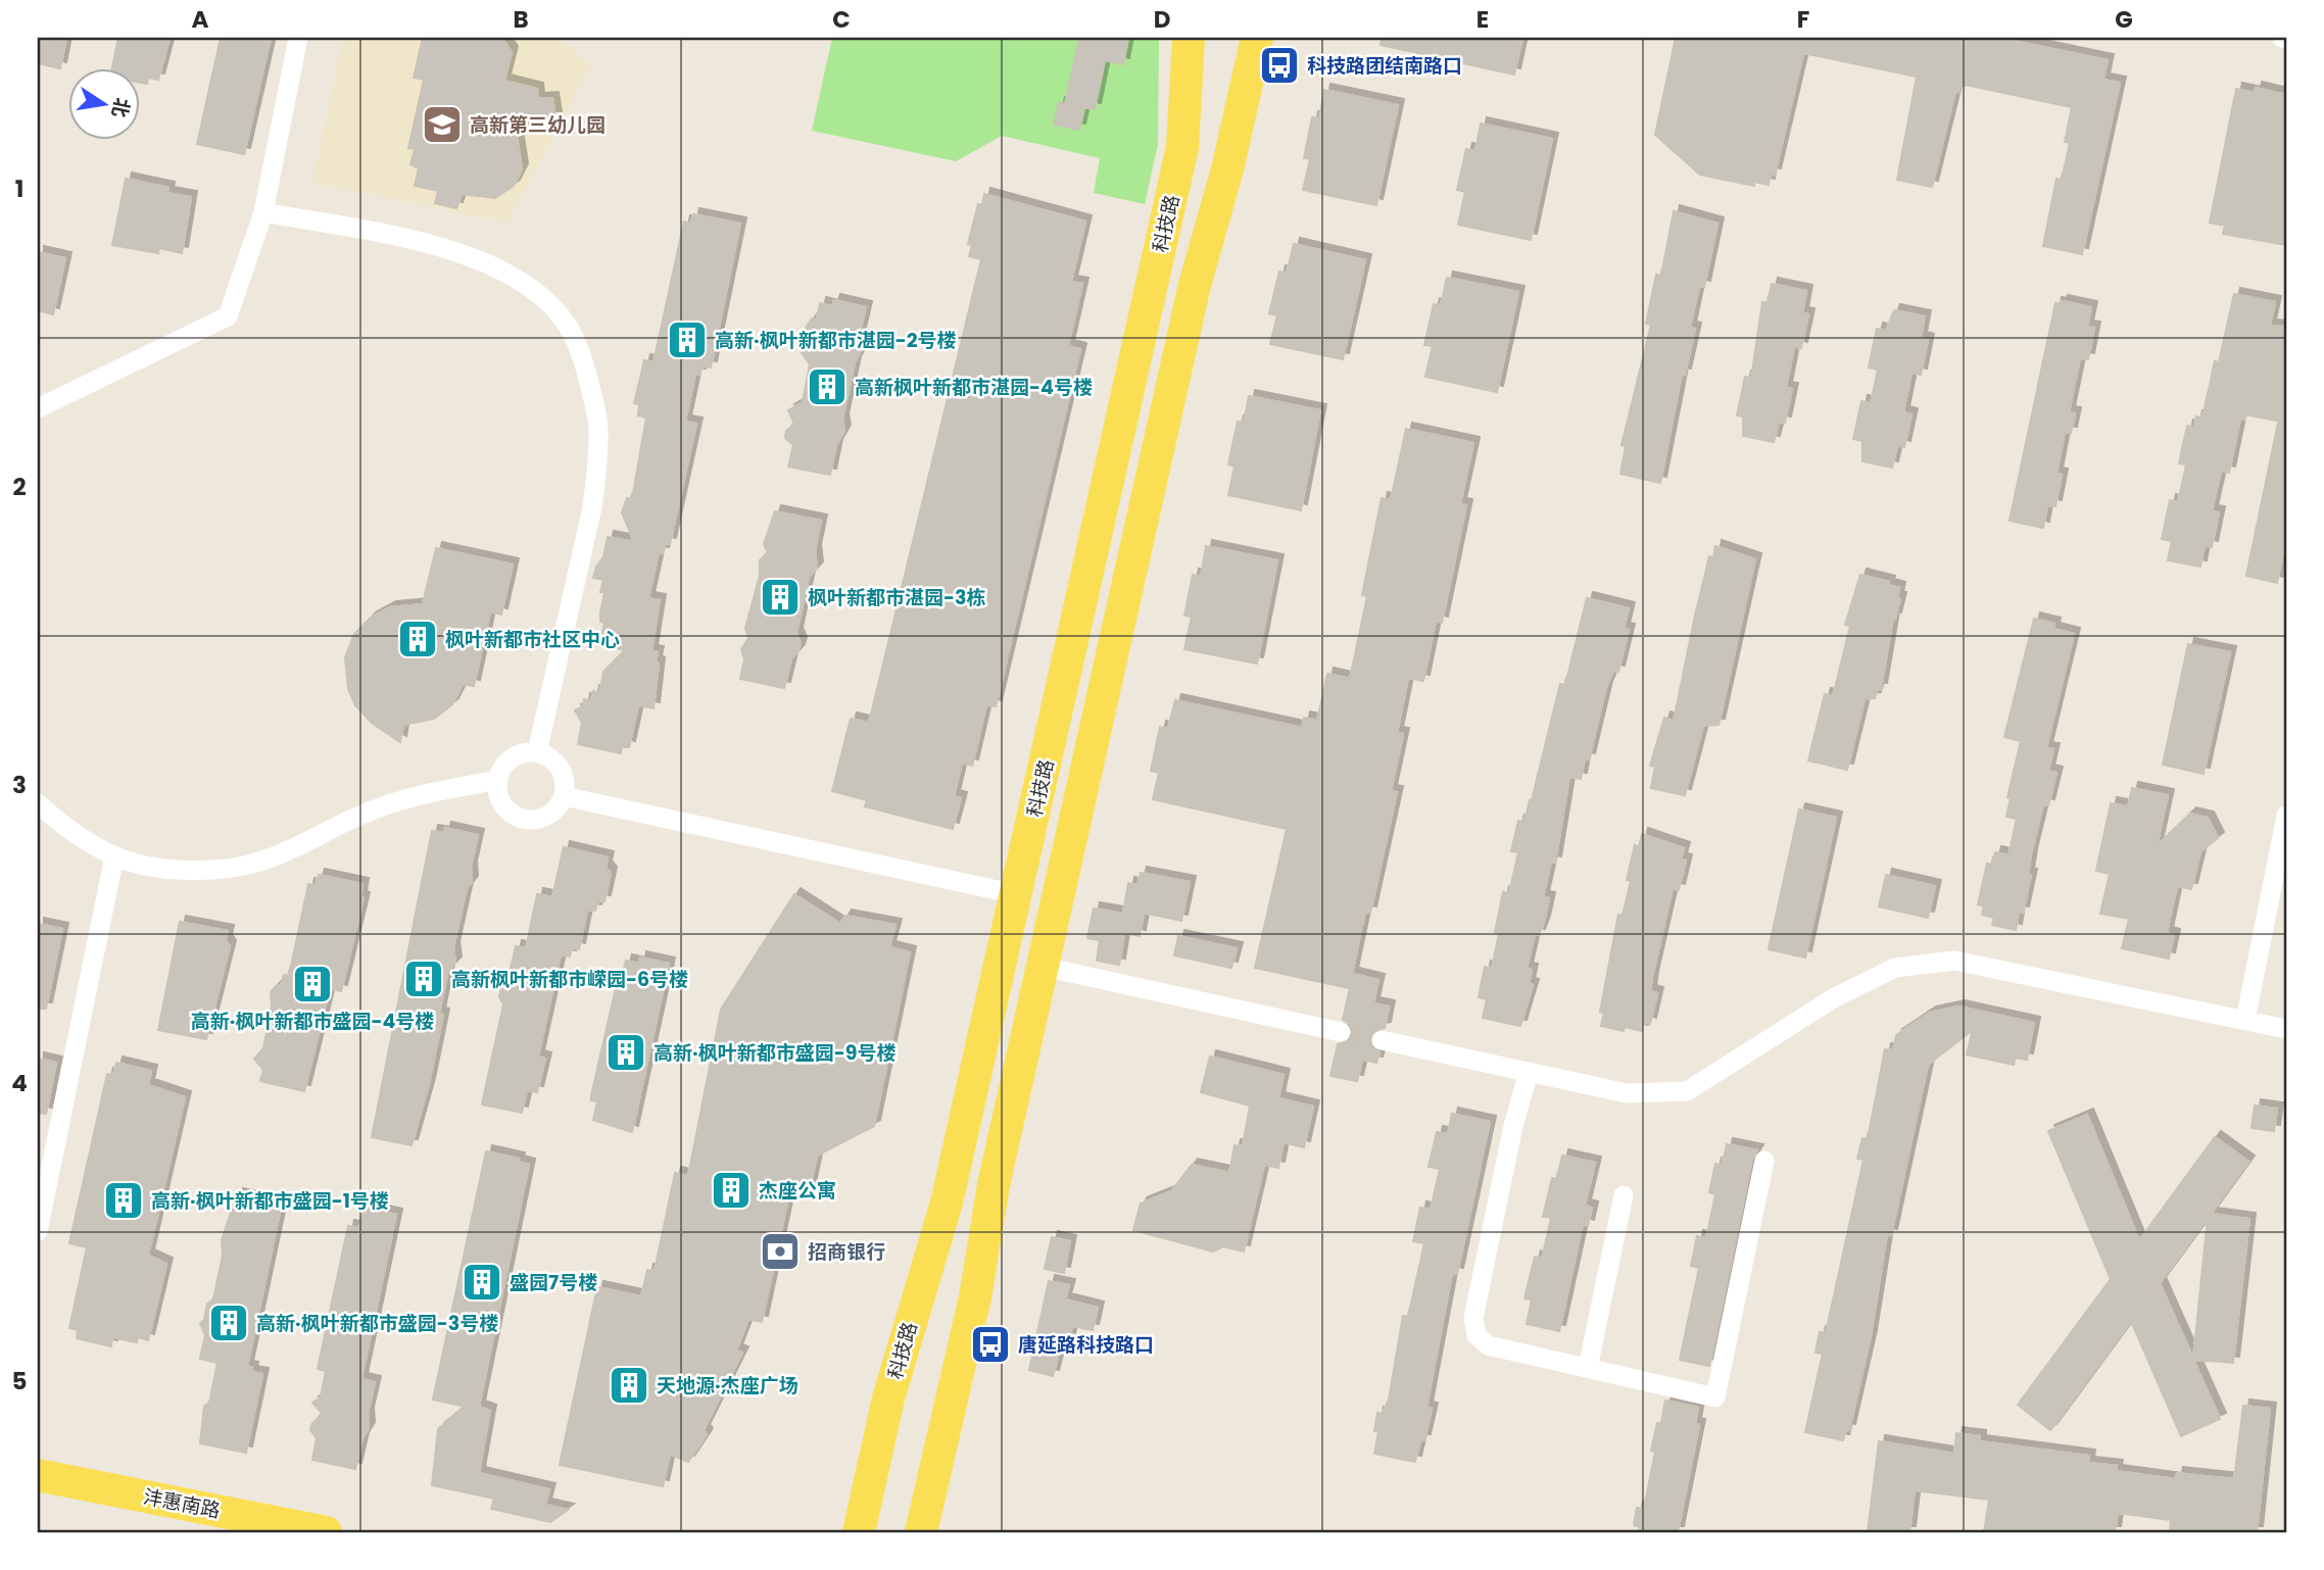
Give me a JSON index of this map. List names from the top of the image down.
{
  "streets": {
    "main road": ["科技路", "沣惠南路"]
  },
  "places": {
    "bus stop": ["科技路团结南路口", "唐延路科技路口"],
    "school or university": ["高新第三幼儿园"],
    "building": [
      "高新·枫叶新都市湛园-2号楼",
      "高新枫叶新都市湛园-4号楼",
      "枫叶新都市湛园-3栋",
      "枫叶新都市社区中心",
      "高新枫叶新都市嵘园-6号楼",
      "高新·枫叶新都市盛园-4号楼",
      "高新·枫叶新都市盛园-9号楼",
      "杰座公寓",
      "高新·枫叶新都市盛园-1号楼",
      "盛园7号楼",
      "高新·枫叶新都市盛园-3号楼",
      "天地源·杰座广场"
    ],
    "bank": ["招商银行"]
  },
  "north": "right",
  "grid": {
    "columns": [
      "A",
      "B",
      "C",
      "D",
      "E",
      "F",
      "G"
    ],
    "rows": [
      "1",
      "2",
      "3",
      "4",
      "5"
    ]
  }
}
